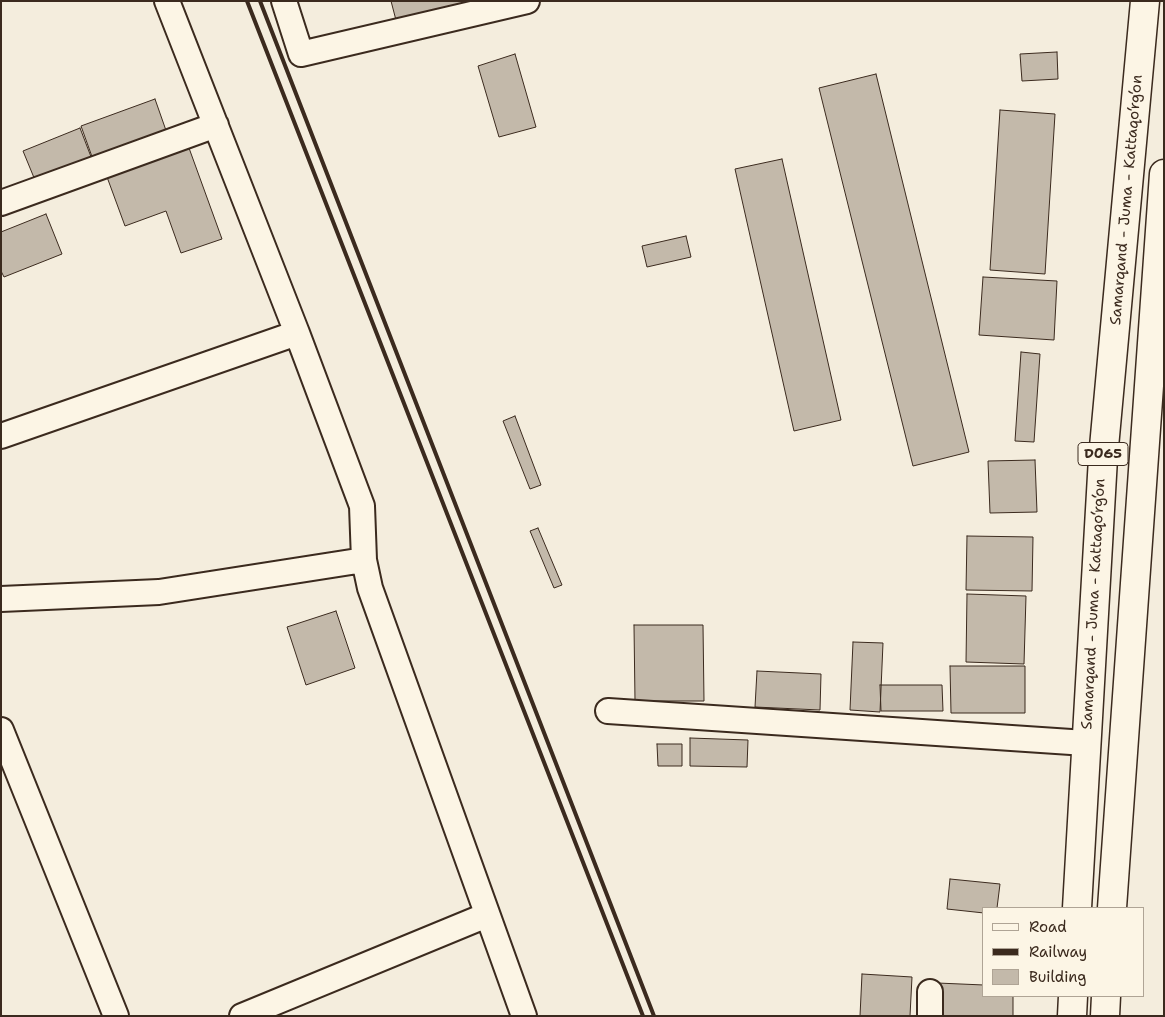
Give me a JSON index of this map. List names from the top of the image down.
{
  "streets": {
    "main road": ["Samarqand - Juma - Kattaqo‘rg‘on", "D065"]
  },
  "legend": ["Road", "Railway", "Building"]
}
